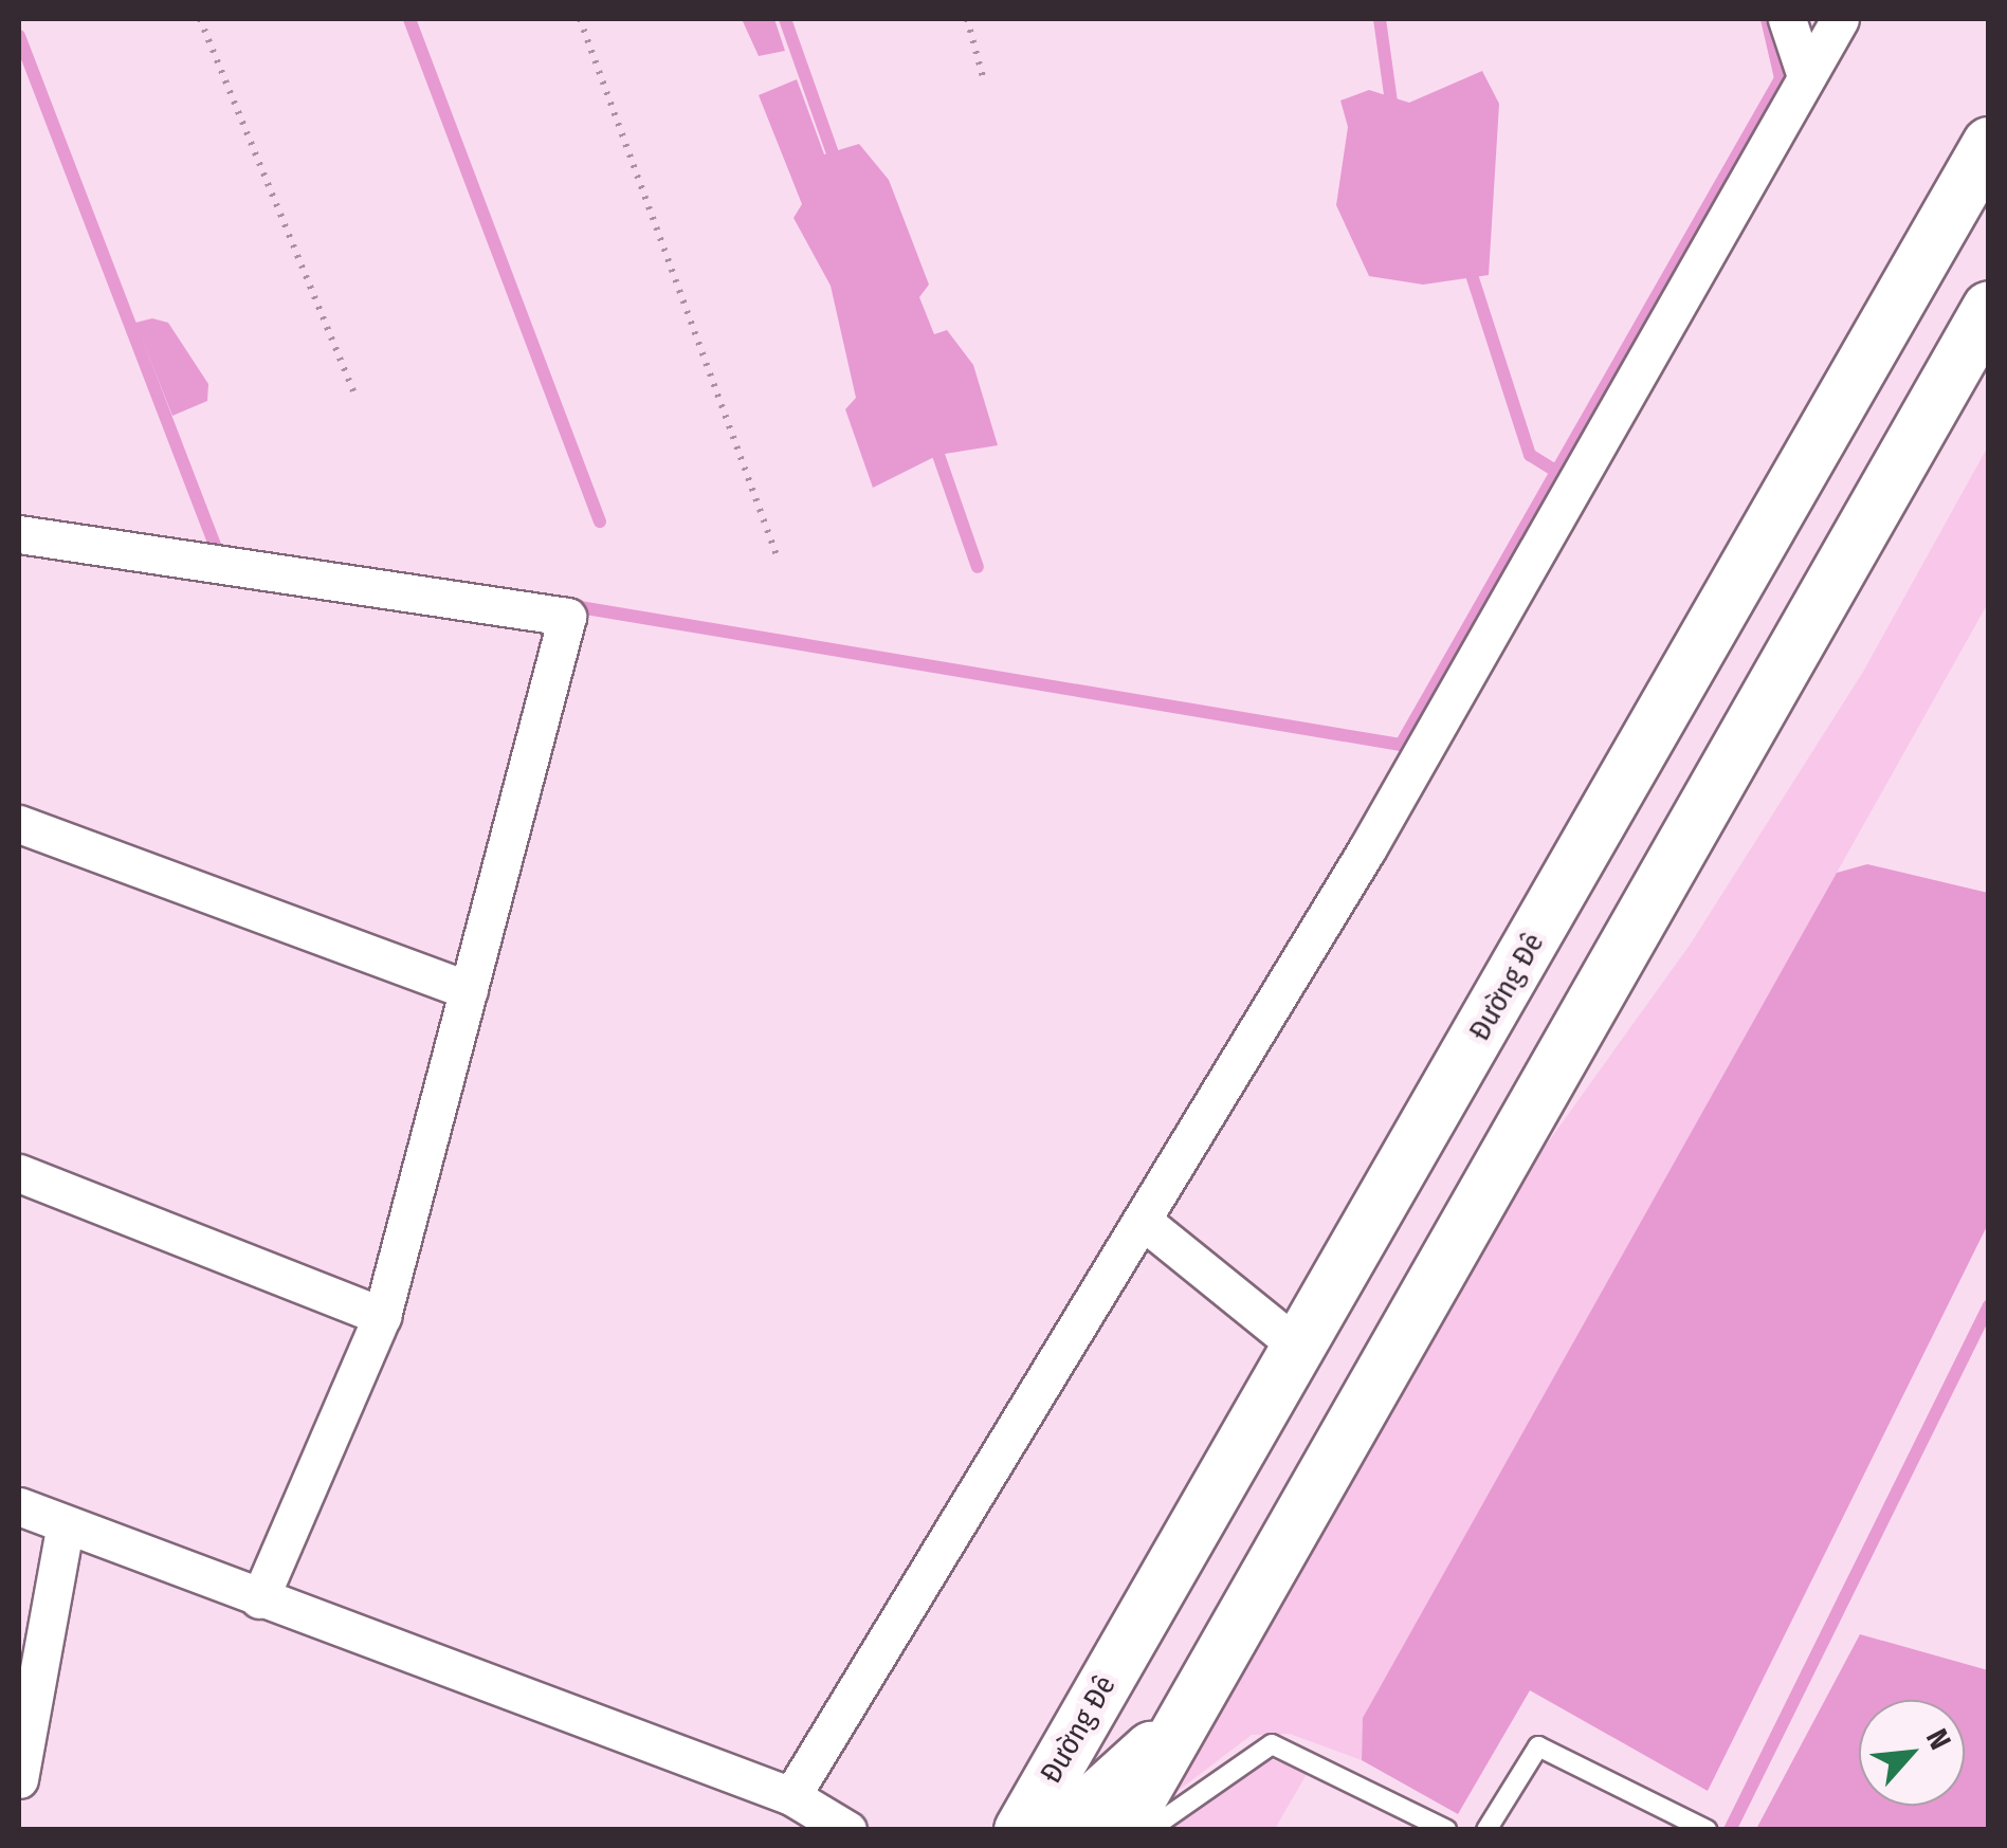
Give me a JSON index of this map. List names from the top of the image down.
{
  "streets": {
    "street": ["Đường Đê"]
  },
  "north": "top right"
}
